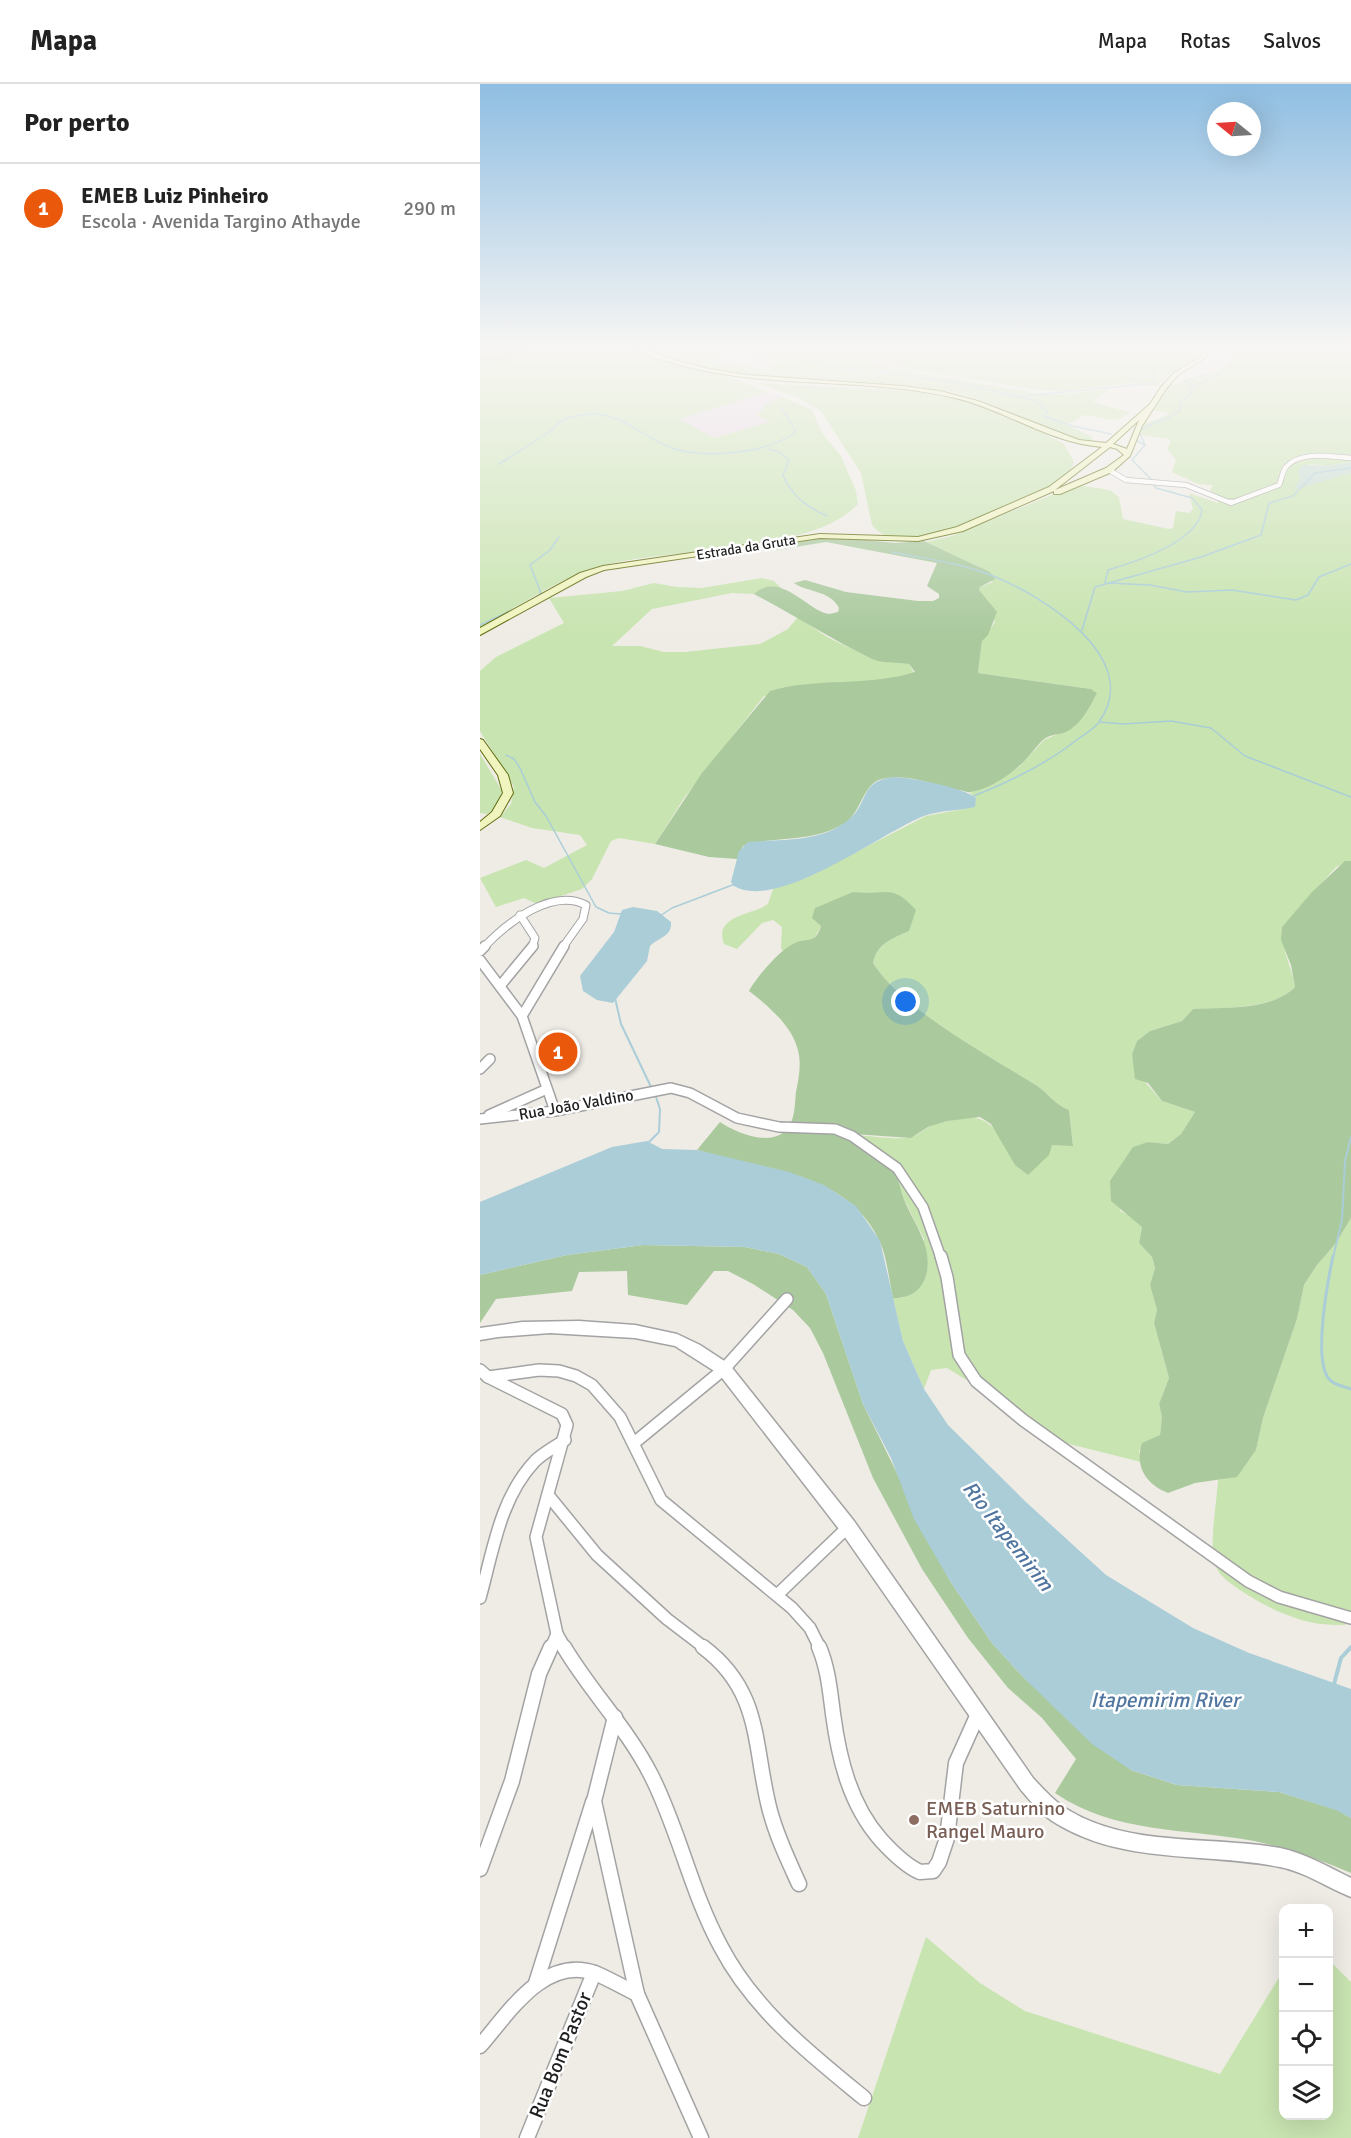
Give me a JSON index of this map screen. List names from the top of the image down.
{
  "streets": {
    "main road": ["Estrada da Gruta"],
    "street": ["Rua João Valdino", "Rua Bom Pastor"]
  },
  "water": ["Rio Itapemirim", "Itapemirim River"],
  "places": ["EMEB Saturnino Rangel Mauro"],
  "north": "left",
  "page": {
    "header": "Mapa",
    "nav": ["Mapa", "Rotas", "Salvos"],
    "heading": "Por perto",
    "list": [
      {
        "mark": "1",
        "name": "EMEB Luiz Pinheiro",
        "note": "Escola · Avenida Targino Athayde",
        "value": "290 m"
      }
    ],
    "pins": "1",
    "map_buttons": ["+", "−"]
  }
}
